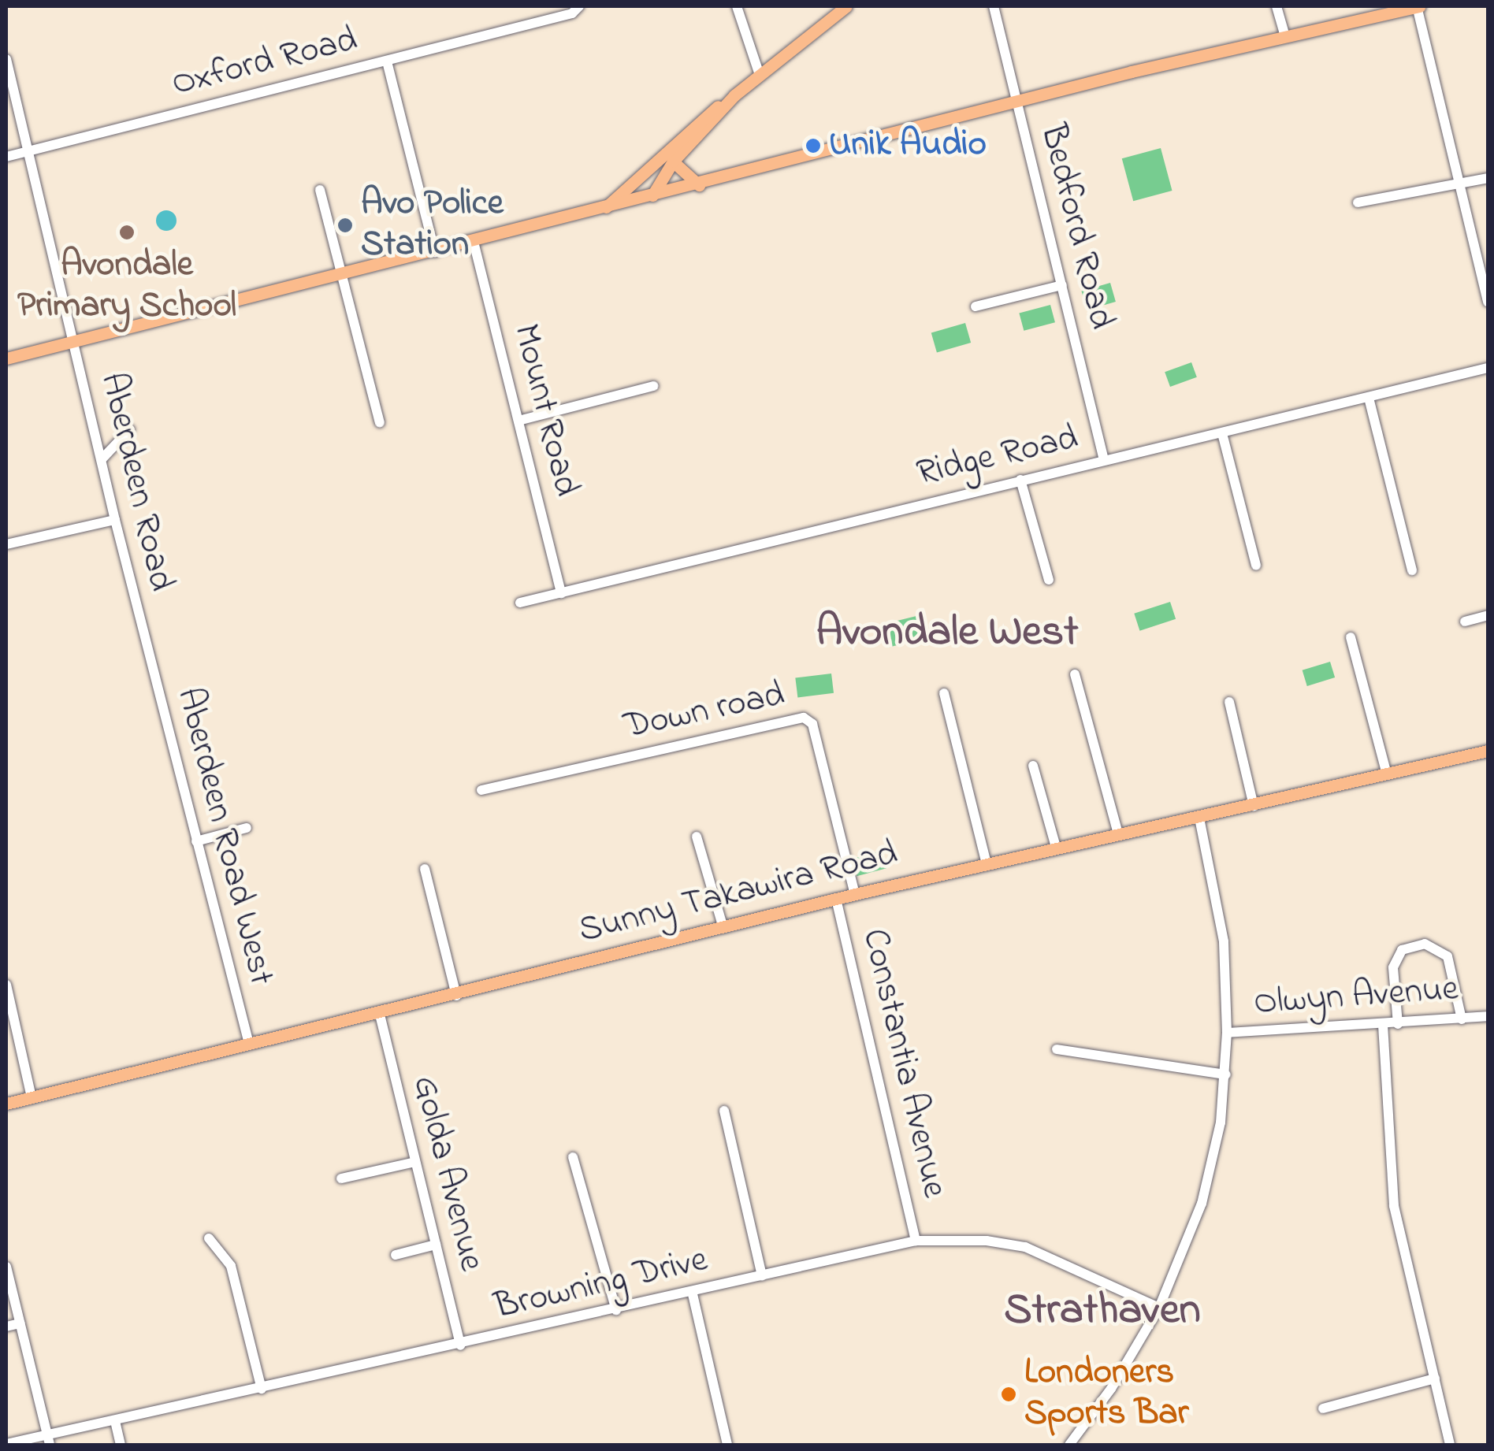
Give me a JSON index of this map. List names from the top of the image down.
{
  "streets": {
    "main road": ["Sunny Takawira Road"],
    "street": [
      "Oxford Road",
      "Bedford Road",
      "Mount Road",
      "Ridge Road",
      "Aberdeen Road",
      "Down road",
      "Aberdeen Road West",
      "Olwyn Avenue",
      "Constantia Avenue",
      "Golda Avenue",
      "Browning Drive"
    ]
  },
  "crossings": [
    ["Oxford Road", "Aberdeen Road"],
    ["Bedford Road", "Ridge Road"],
    ["Mount Road", "Ridge Road"],
    ["Aberdeen Road", "Aberdeen Road West"],
    ["Down road", "Sunny Takawira Road"],
    ["Aberdeen Road West", "Sunny Takawira Road"],
    ["Sunny Takawira Road", "Constantia Avenue"],
    ["Sunny Takawira Road", "Golda Avenue"],
    ["Constantia Avenue", "Browning Drive"],
    ["Golda Avenue", "Browning Drive"]
  ],
  "districts": ["Avondale West", "Strathaven"],
  "places": [
    "Unik Audio",
    "Avo Police Station",
    "Avondale Primary School",
    "Londoners Sports Bar"
  ]
}
